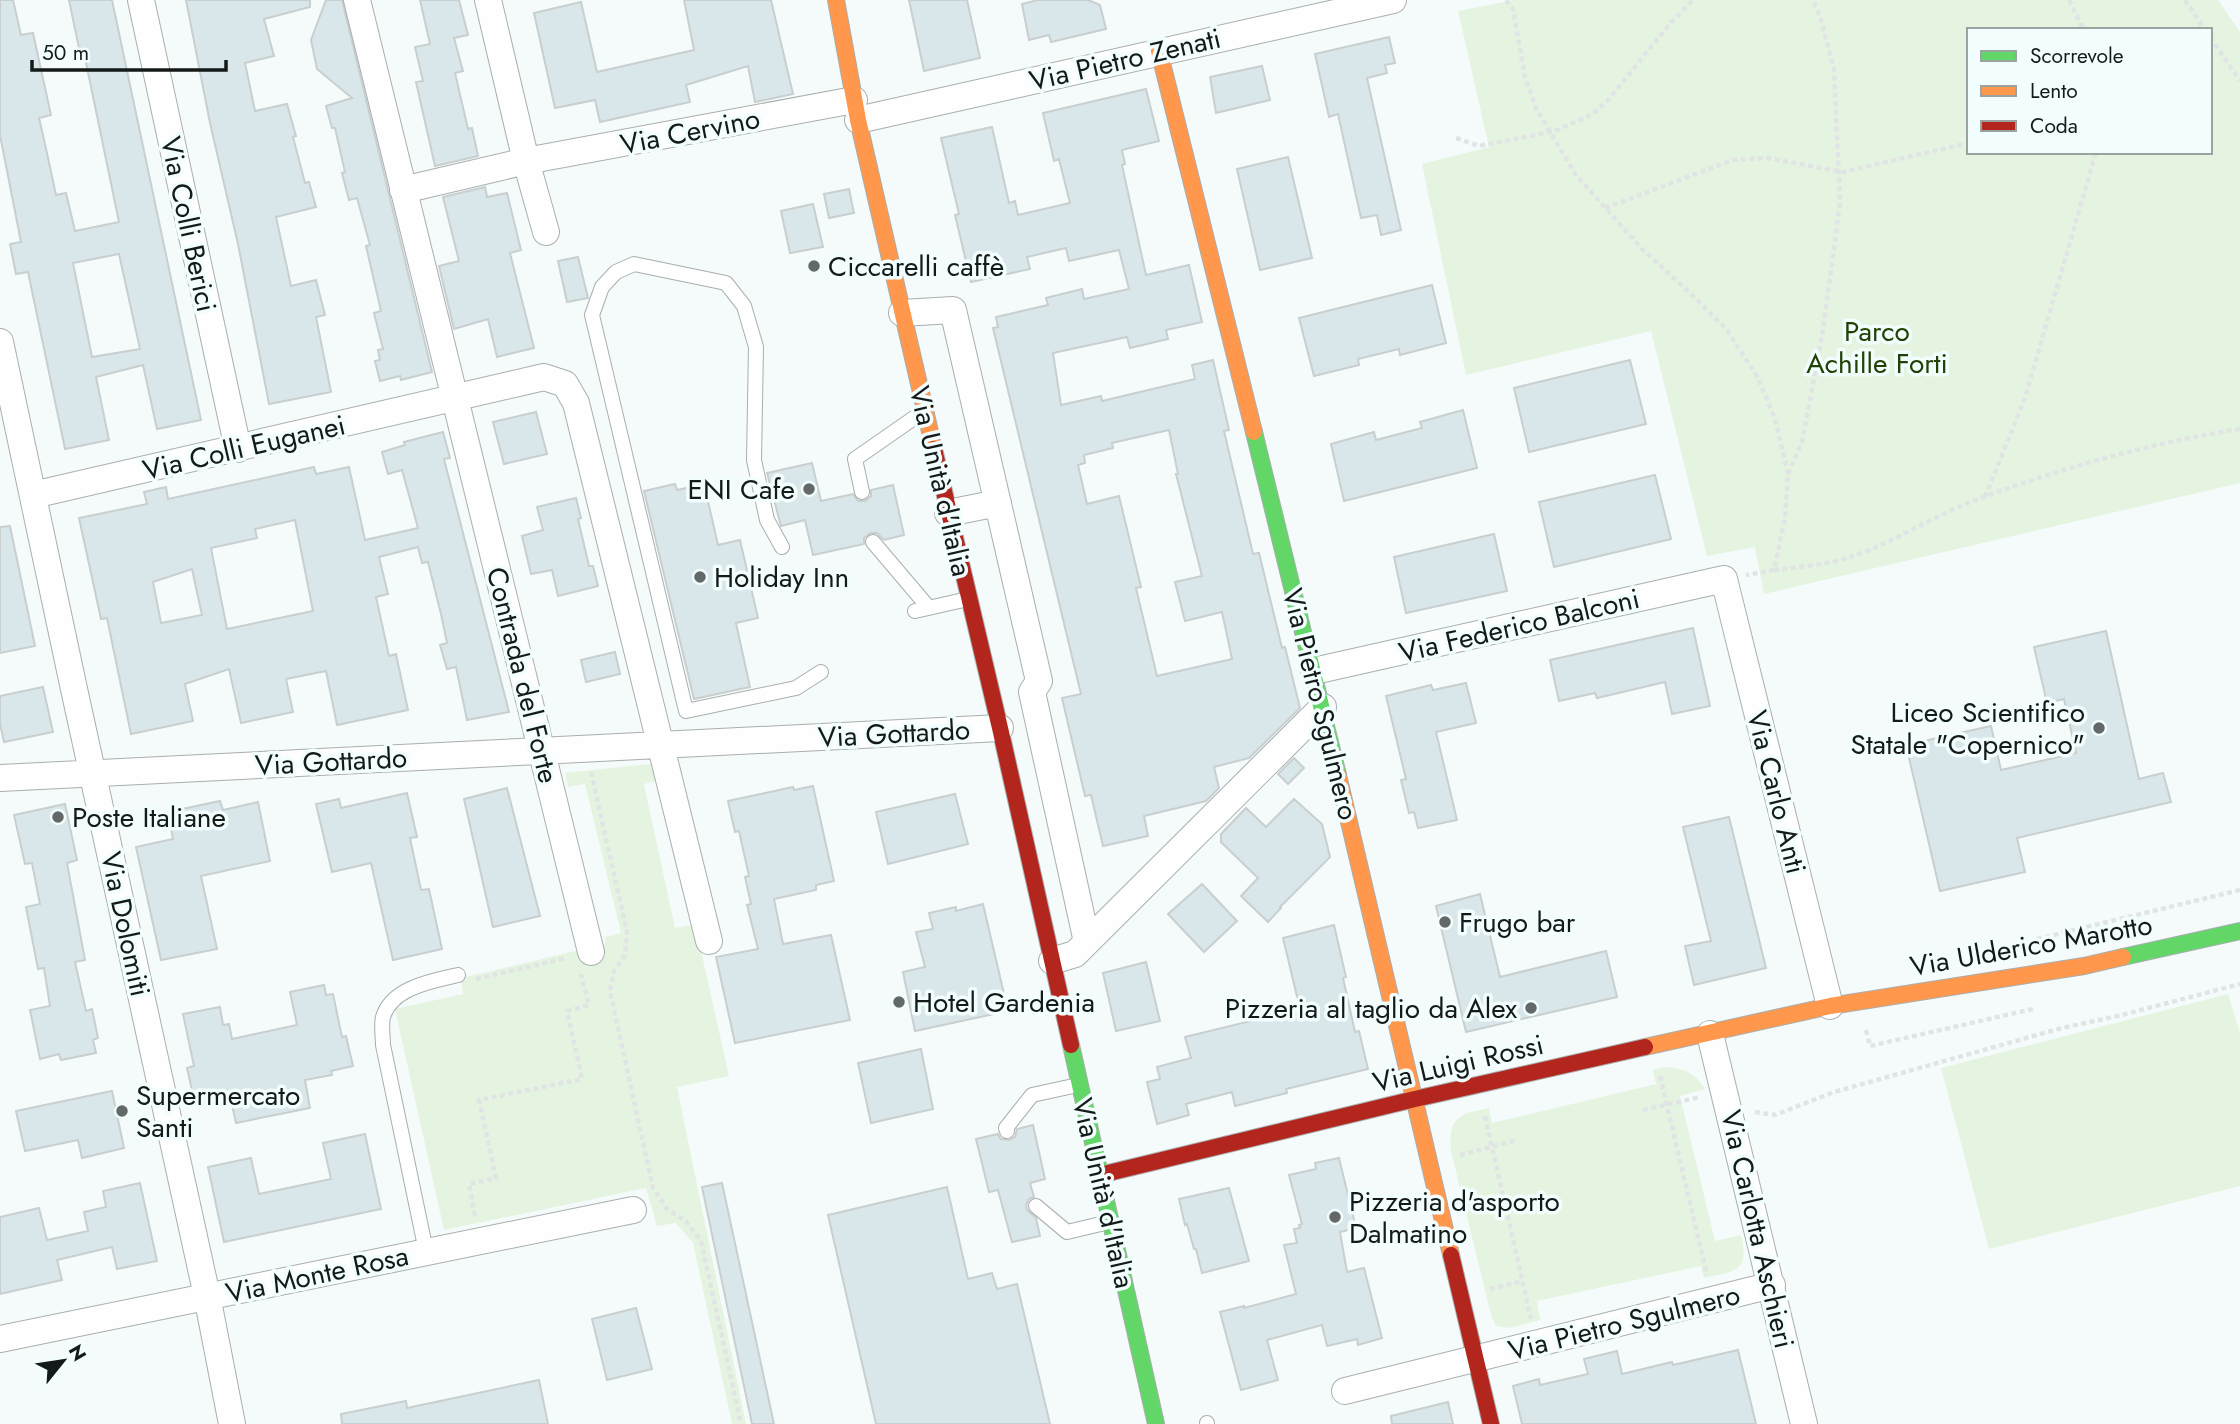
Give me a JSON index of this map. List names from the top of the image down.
{
  "streets": {
    "street": [
      "Via Pietro Zenati",
      "Via Cervino",
      "Via Colli Berici",
      "Via Colli Euganei",
      "Via Unità d'Italia",
      "Via Federico Balconi",
      "Contrada del Forte",
      "Via Pietro Sgulmero",
      "Via Gottardo",
      "Via Carlo Anti",
      "Via Dolomiti",
      "Via Ulderico Marotto",
      "Via Luigi Rossi",
      "Via Carlotta Aschieri",
      "Via Monte Rosa"
    ]
  },
  "crossings": [
    ["Via Pietro Zenati", "Via Cervino"],
    ["Via Pietro Zenati", "Via Unità d'Italia"],
    ["Via Pietro Zenati", "Via Pietro Sgulmero"],
    ["Via Cervino", "Via Unità d'Italia"],
    ["Via Colli Berici", "Via Colli Euganei"],
    ["Via Colli Euganei", "Contrada del Forte"],
    ["Via Colli Euganei", "Via Dolomiti"],
    ["Via Unità d'Italia", "Via Gottardo"],
    ["Via Unità d'Italia", "Via Luigi Rossi"],
    ["Via Federico Balconi", "Via Pietro Sgulmero"],
    ["Via Federico Balconi", "Via Carlo Anti"],
    ["Contrada del Forte", "Via Gottardo"],
    ["Via Pietro Sgulmero", "Via Luigi Rossi"],
    ["Via Pietro Sgulmero", "Via Carlotta Aschieri"],
    ["Via Gottardo", "Via Dolomiti"],
    ["Via Carlo Anti", "Via Ulderico Marotto"],
    ["Via Carlo Anti", "Via Luigi Rossi"],
    ["Via Dolomiti", "Via Monte Rosa"],
    ["Via Ulderico Marotto", "Via Luigi Rossi"],
    ["Via Luigi Rossi", "Via Carlotta Aschieri"]
  ],
  "parks": ["Parco Achille Forti"],
  "places": [
    "Ciccarelli caffè",
    "ENI Cafe",
    "Holiday Inn",
    "Liceo Scientifico Statale \"Copernico\"",
    "Poste Italiane",
    "Frugo bar",
    "Hotel Gardenia",
    "Pizzeria al taglio da Alex",
    "Supermercato Santi",
    "Pizzeria d'asporto Dalmatino"
  ],
  "legend": ["Scorrevole", "Lento", "Coda"],
  "scale_bar": "50 m",
  "north": "top right"
}
